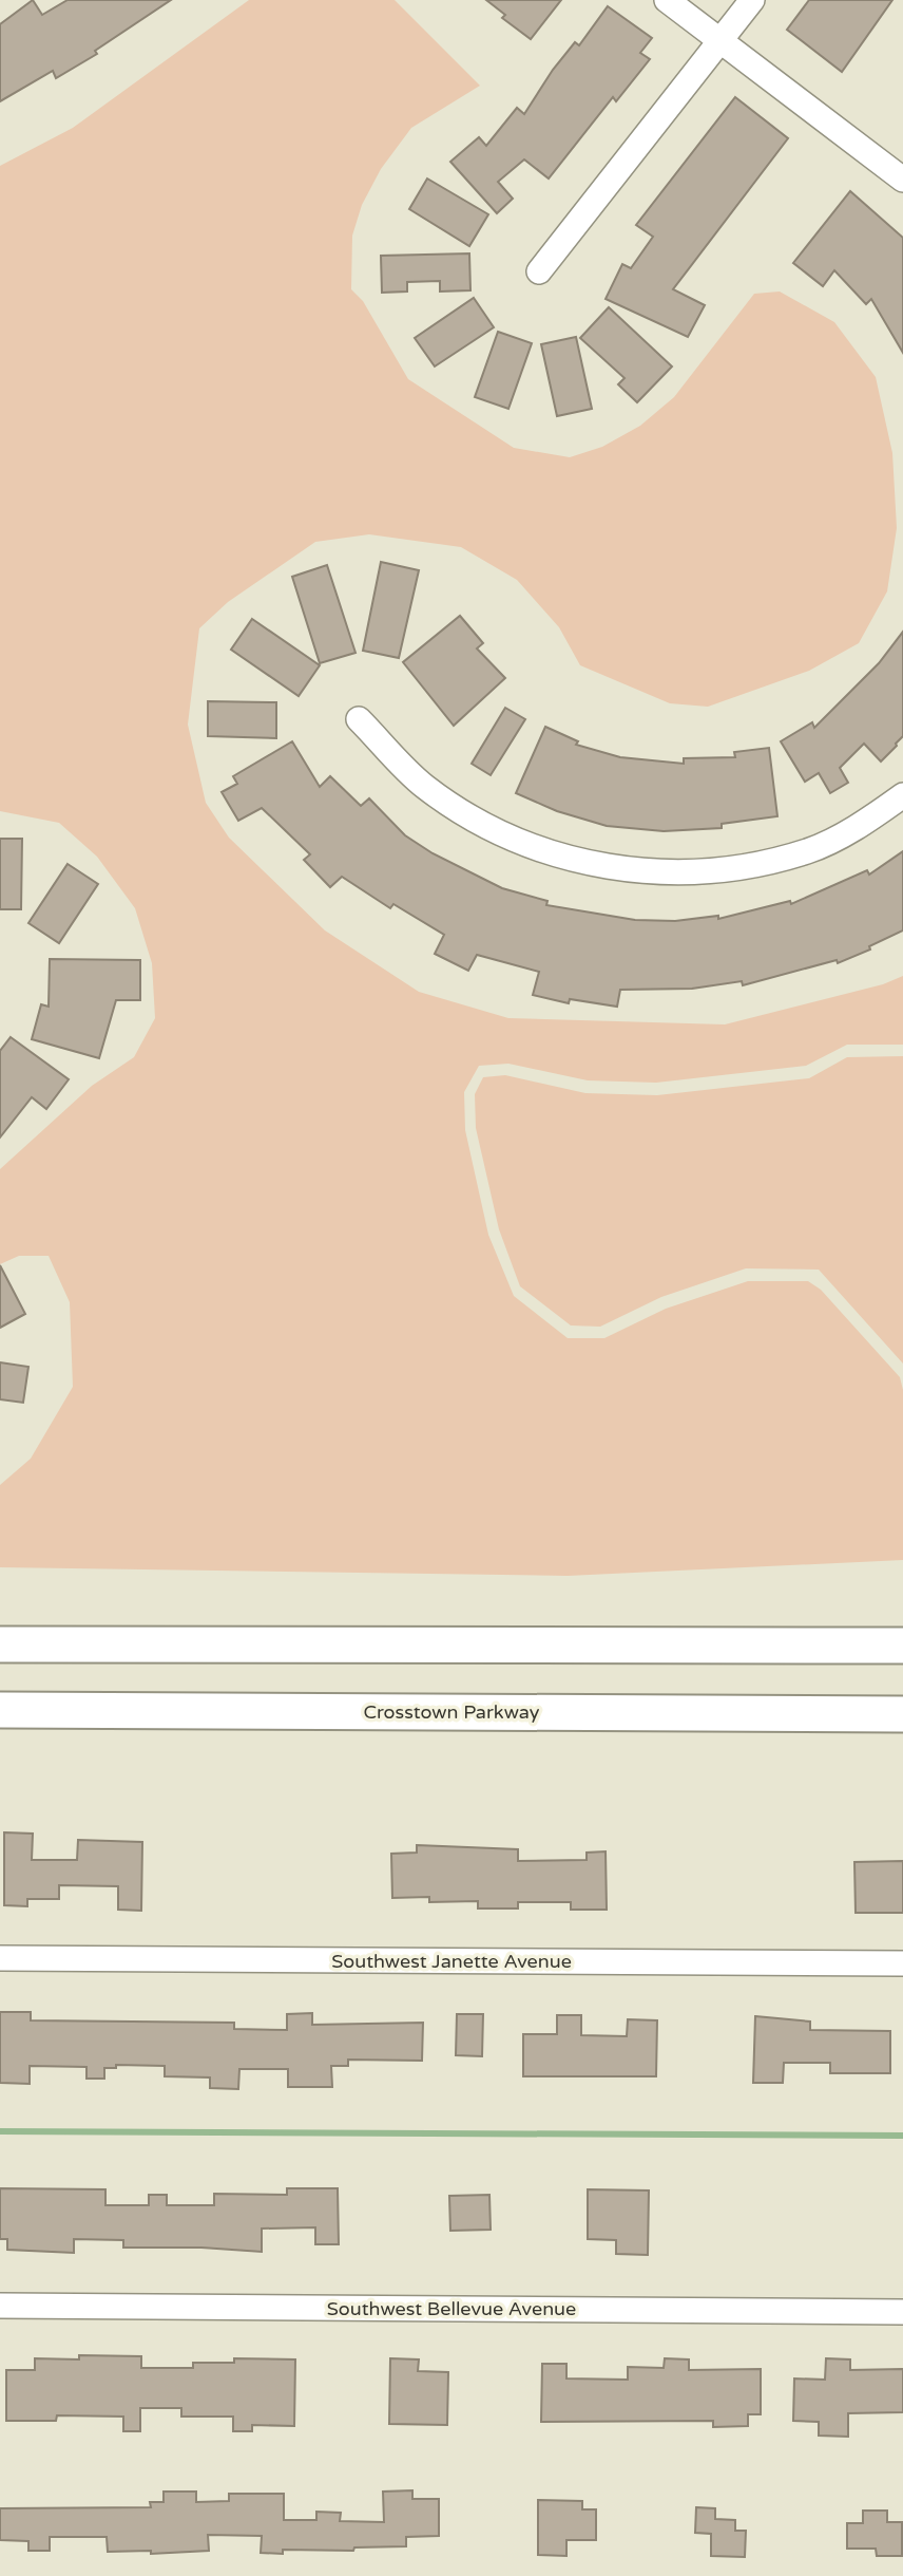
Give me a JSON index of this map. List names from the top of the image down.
{
  "streets": {
    "main road": ["Crosstown Parkway"],
    "street": ["Southwest Janette Avenue", "Southwest Bellevue Avenue"]
  }
}
